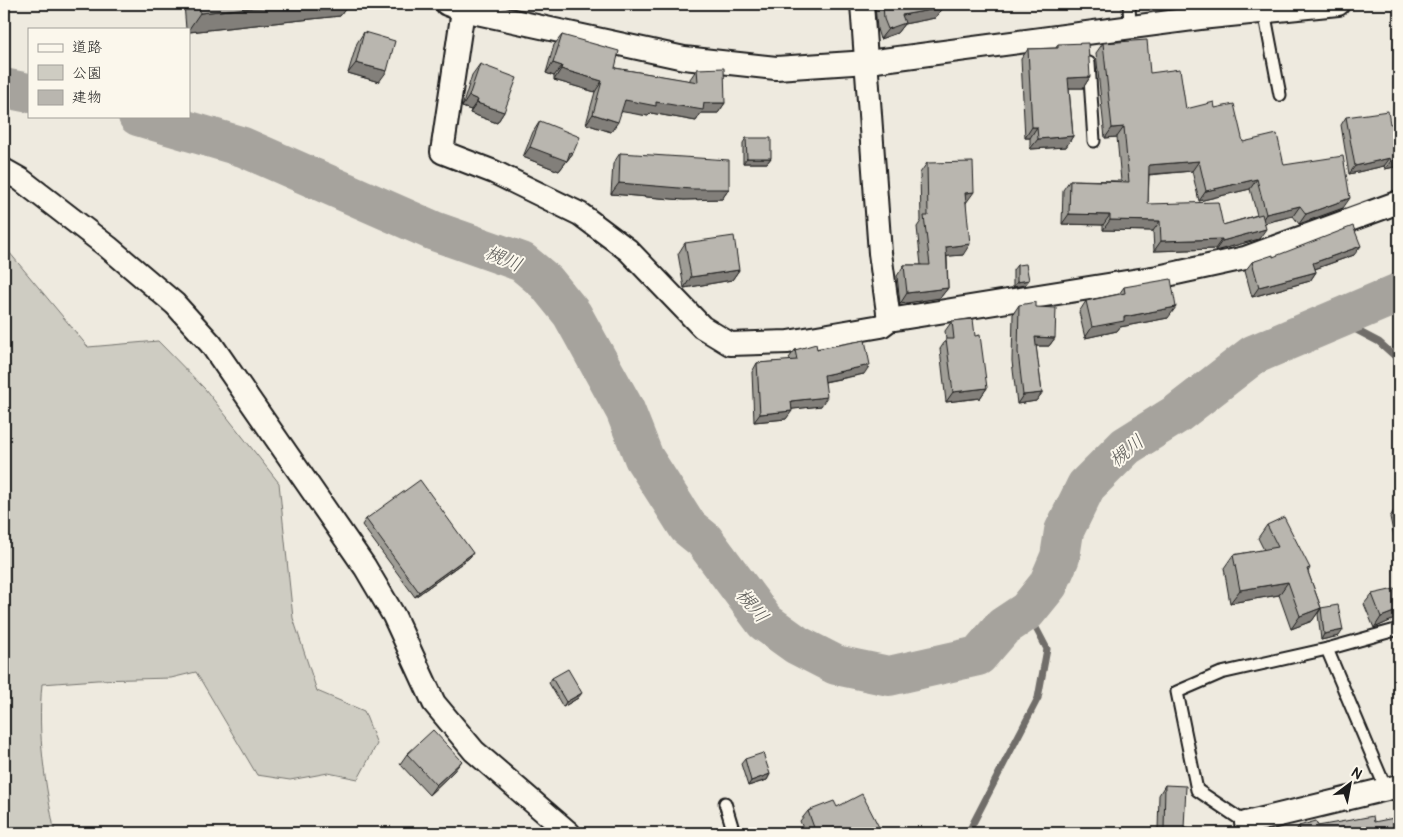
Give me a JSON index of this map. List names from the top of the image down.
{
  "water": ["槻川"],
  "legend": ["道路", "公園", "建物"],
  "north": "top right"
}
